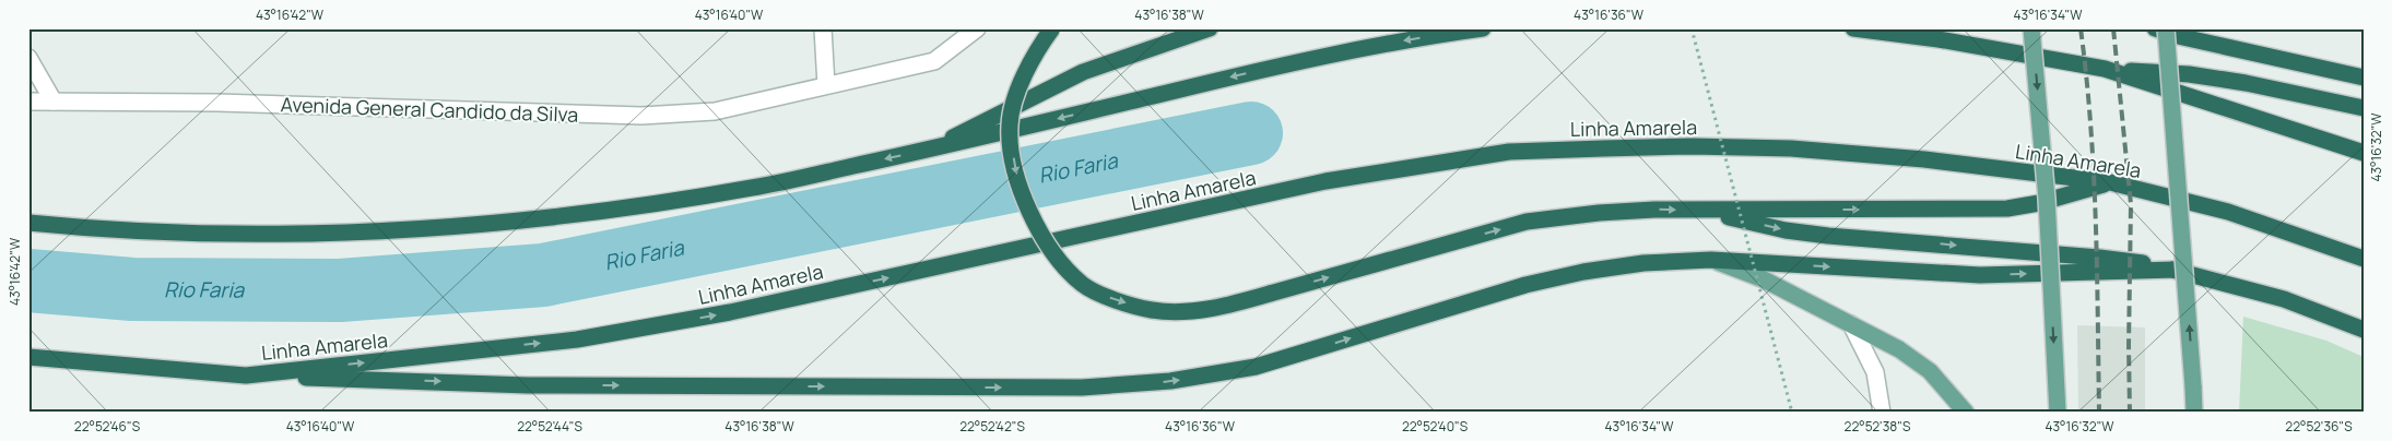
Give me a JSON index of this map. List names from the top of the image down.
{
  "streets": {
    "highway": ["Linha Amarela"],
    "street": ["Avenida General Candido da Silva"]
  },
  "water": ["Rio Faria"],
  "coordinates": [
    "43°16'42\"W",
    "43°16'40\"W",
    "43°16'38\"W",
    "43°16'36\"W",
    "43°16'34\"W",
    "43°16'32\"W",
    "22°52'46\"S",
    "22°52'44\"S",
    "22°52'42\"S",
    "22°52'40\"S",
    "22°52'38\"S",
    "22°52'36\"S"
  ]
}
